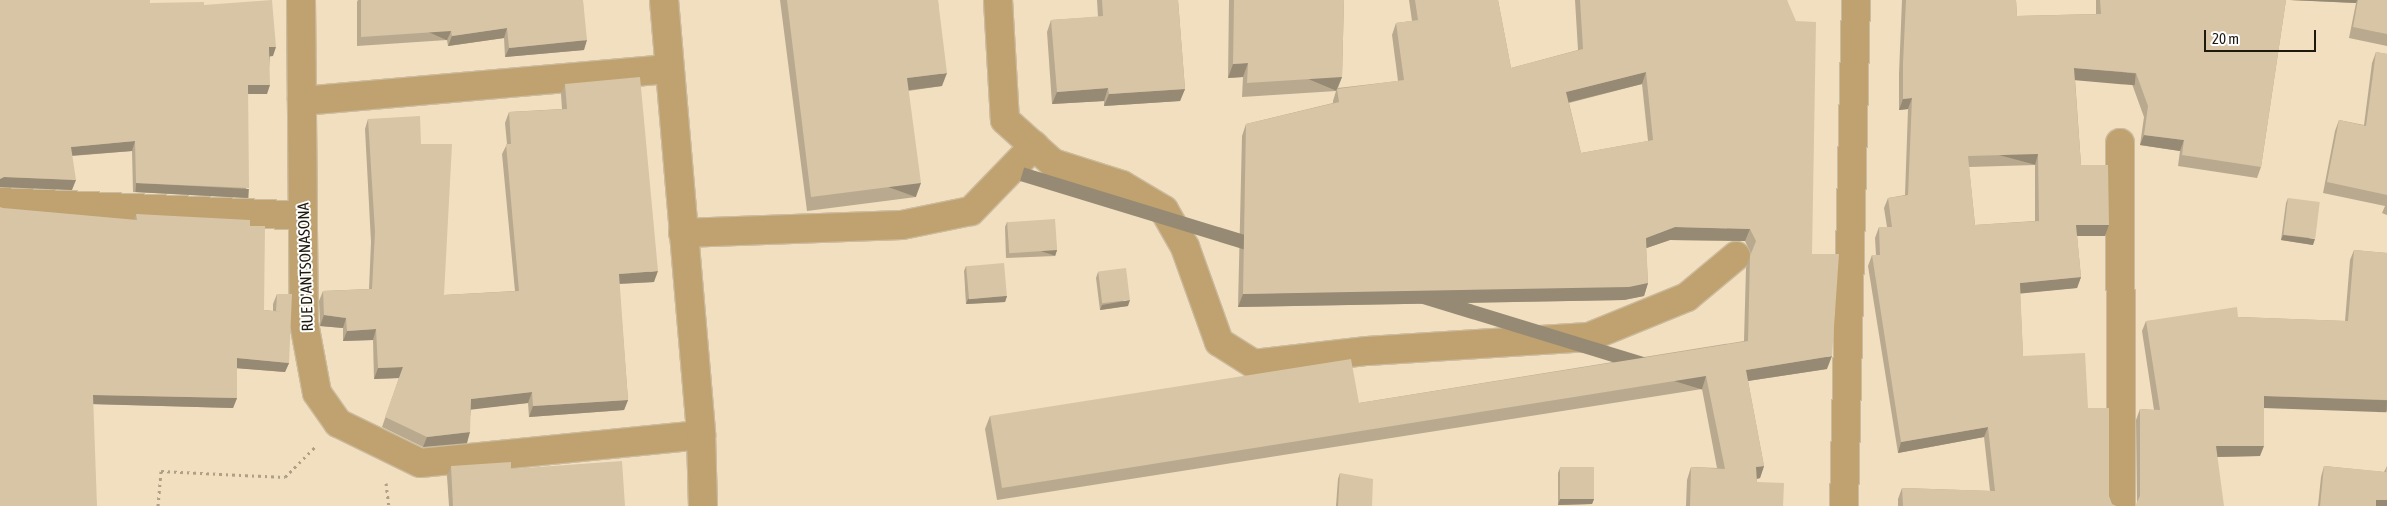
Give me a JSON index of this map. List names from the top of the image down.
{
  "streets": {
    "street": ["RUE D'ANTSONASONA"]
  },
  "scale_bar": "20 m"
}
